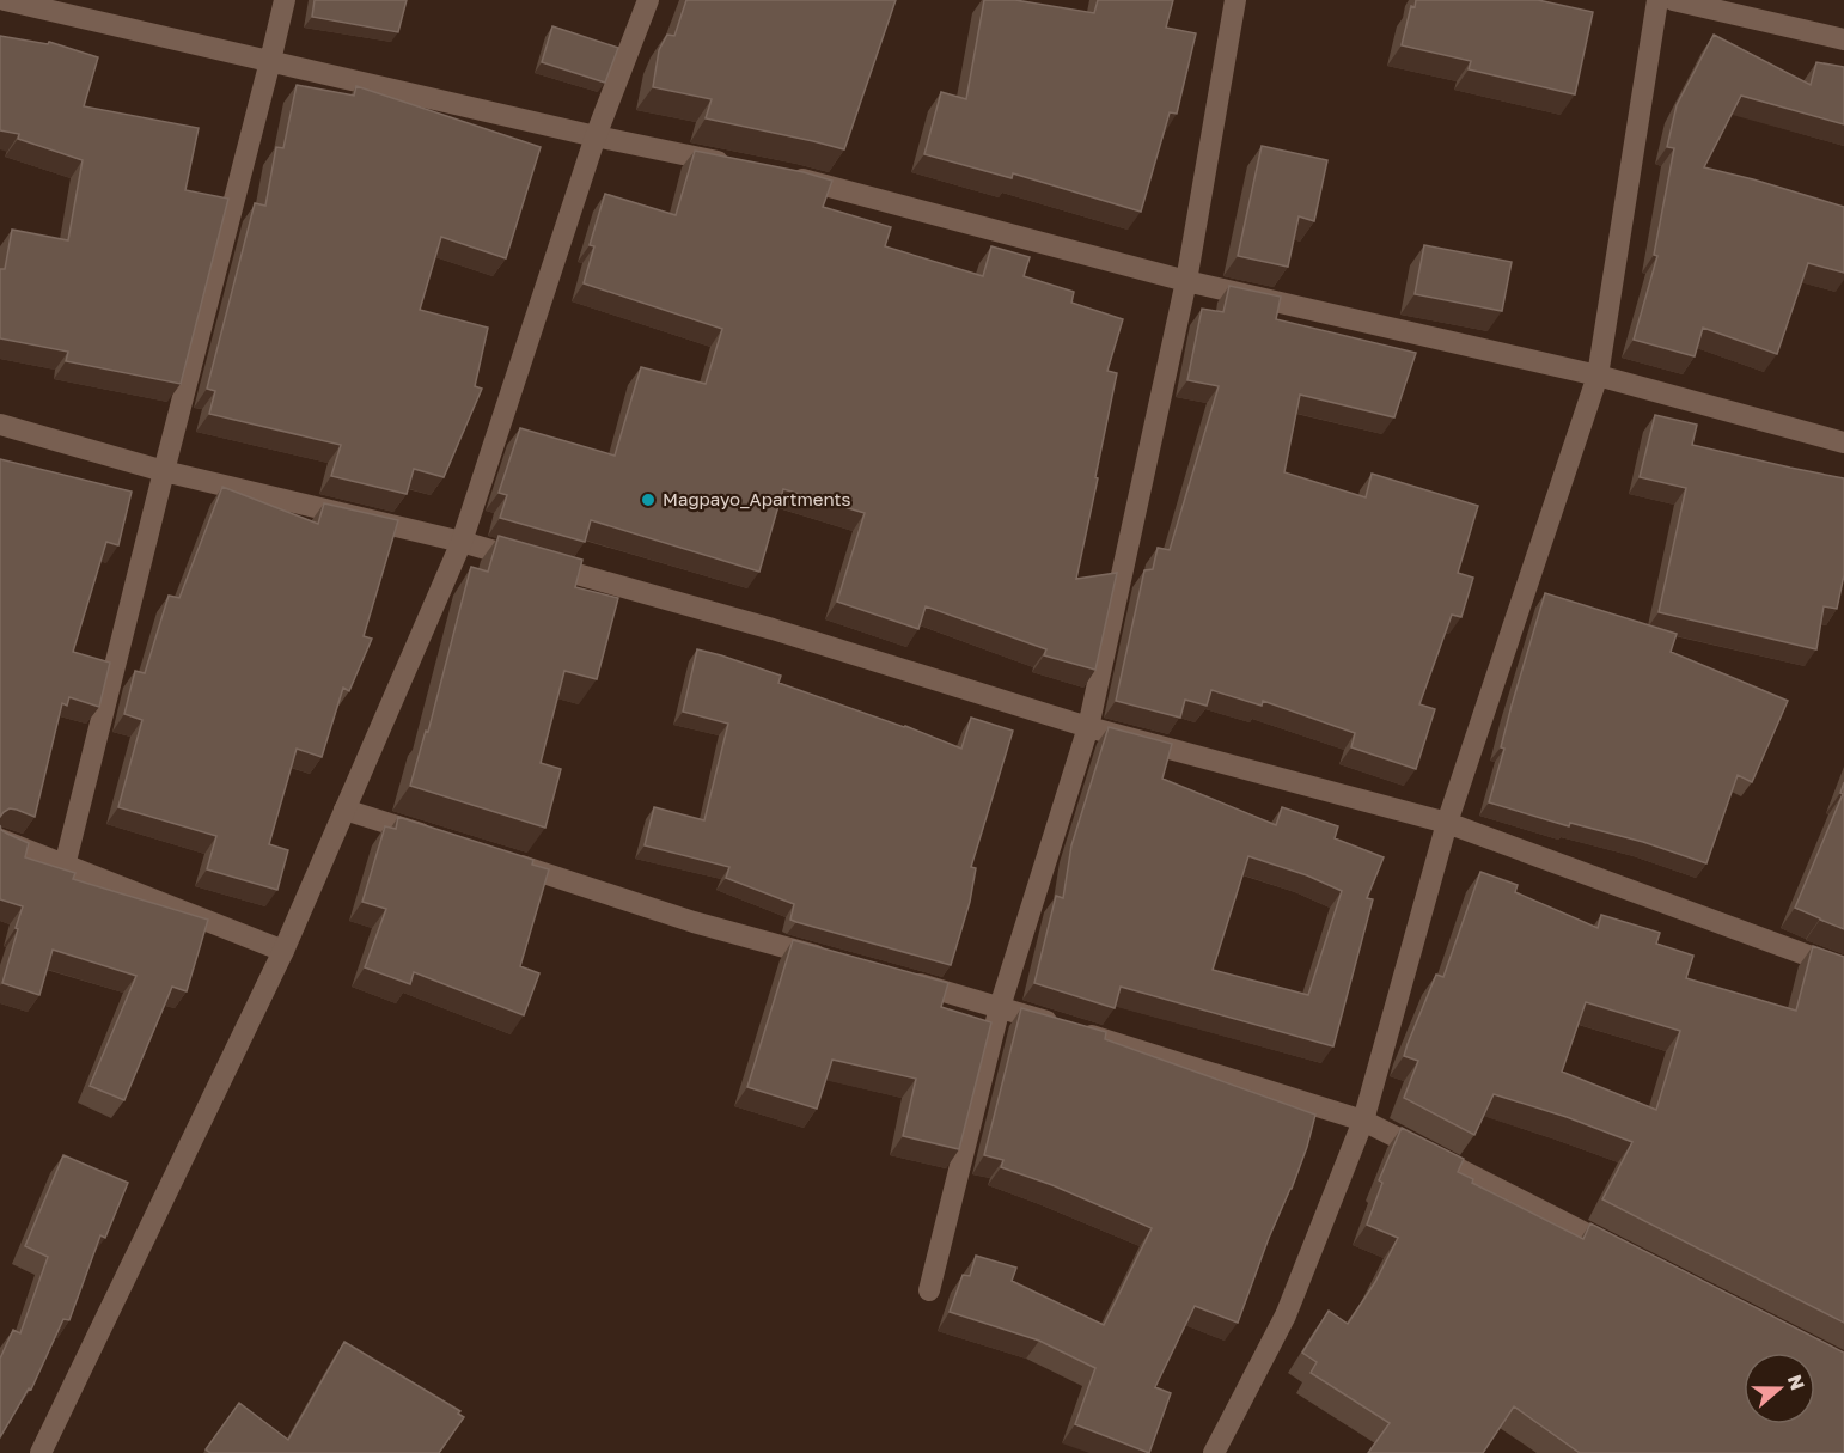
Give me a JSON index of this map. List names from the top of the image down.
{
  "places": ["Magpayo_Apartments"],
  "north": "right"
}
